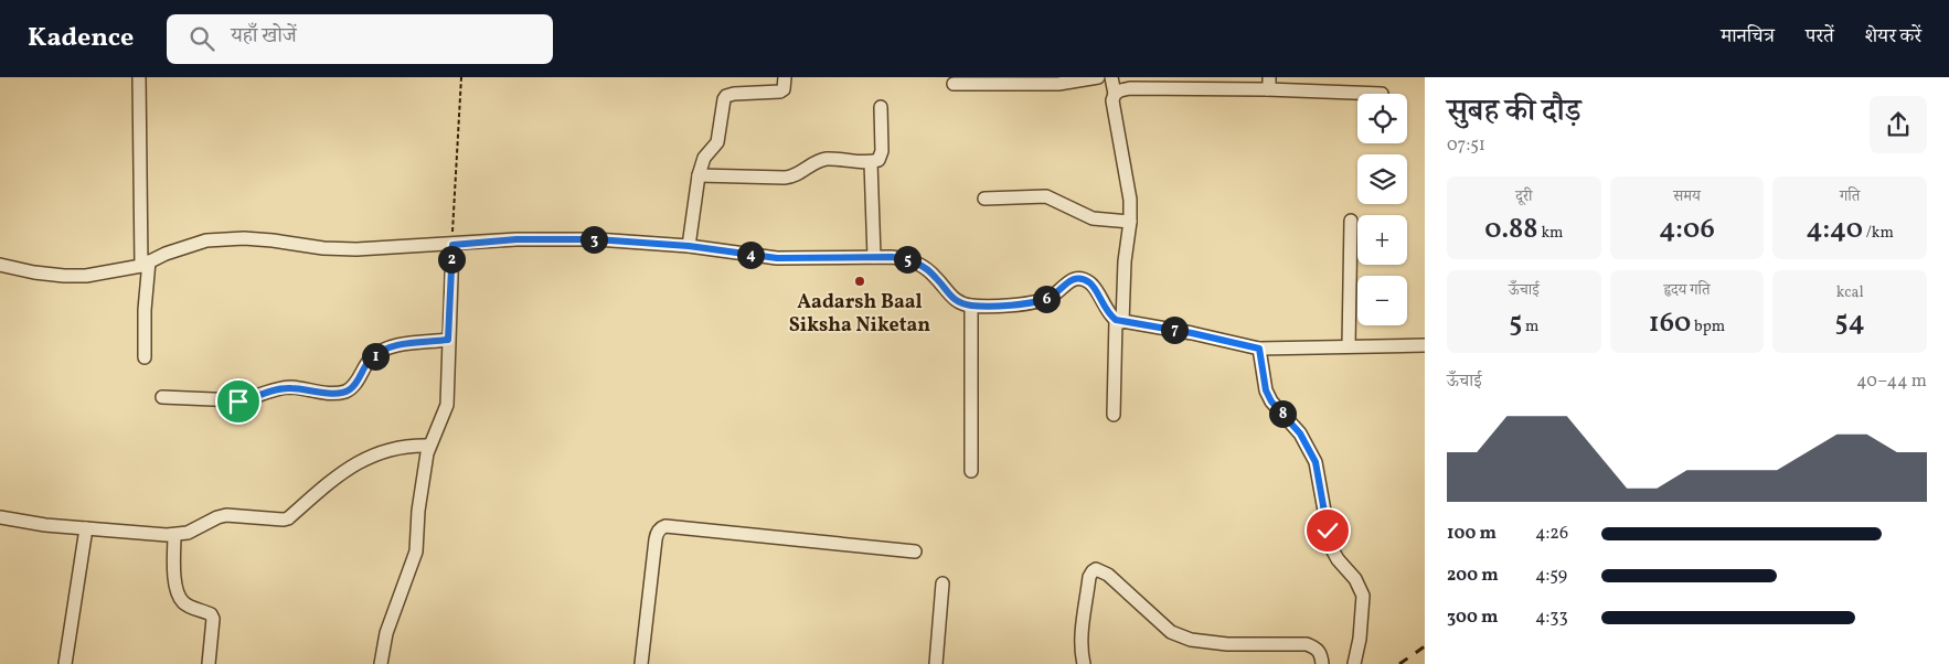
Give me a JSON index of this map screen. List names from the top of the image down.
{
  "places": ["Aadarsh Baal Siksha Niketan"],
  "page": {
    "header": "Kadence",
    "search": "यहाँ खोजें",
    "nav": ["मानचित्र", "परतें", "शेयर करें"],
    "heading": ["सुबह की दौड़", "07:51"],
    "map_buttons": ["+", "−"],
    "stats": [
      ["दूरी", "0.88 km"],
      ["समय", "4:06"],
      ["गति", "4:40 /km"],
      ["ऊँचाई", "5 m"],
      ["हृदय गति", "160 bpm"],
      ["kcal", "54"]
    ],
    "pins": [
      "3",
      "4",
      "2",
      "5",
      "6",
      "7",
      "1",
      "8"
    ],
    "chart": ["ऊँचाई", "40–44 m"],
    "list": [
      {
        "name": "100 m",
        "note": "4:26"
      },
      {
        "name": "200 m",
        "note": "4:59"
      },
      {
        "name": "300 m",
        "note": "4:33"
      }
    ]
  }
}
